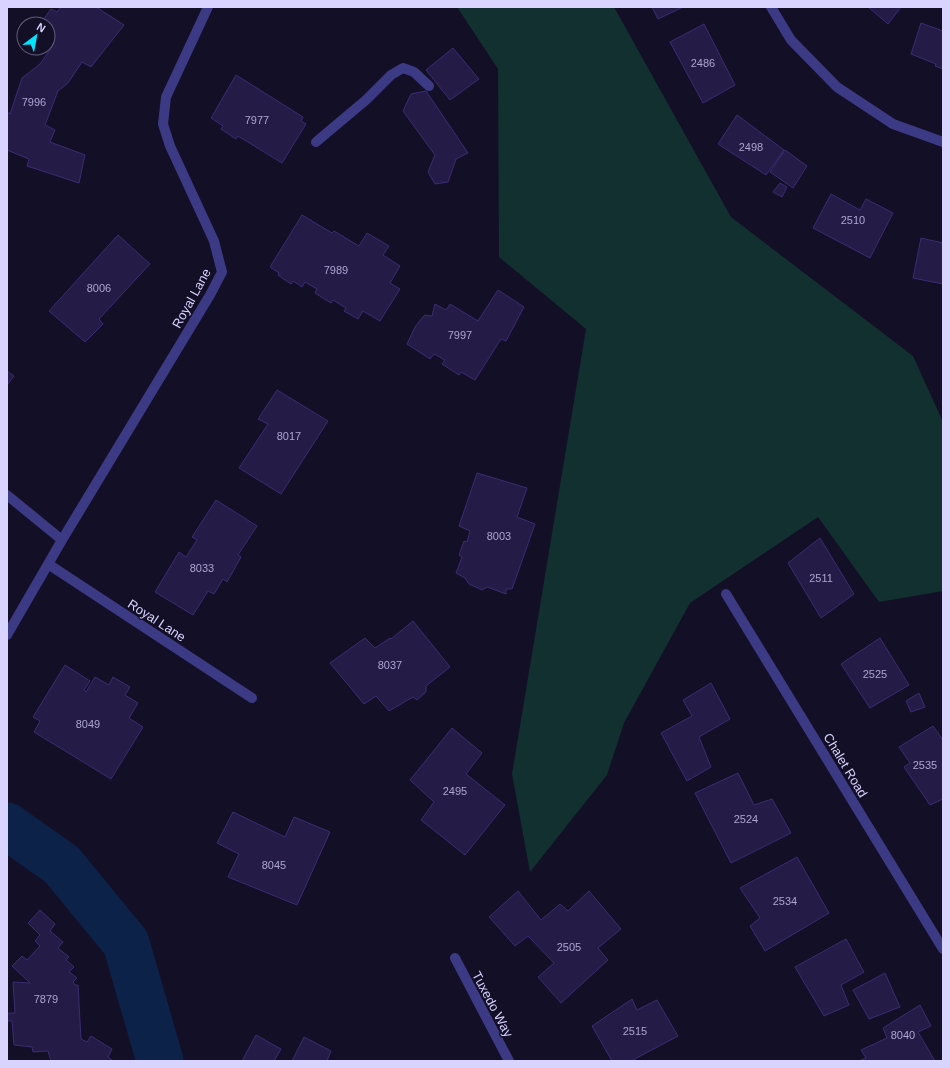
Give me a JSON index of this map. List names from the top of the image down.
{
  "streets": {
    "street": ["Royal Lane", "Chalet Road", "Tuxedo Way"]
  },
  "house_numbers": [
    "2486",
    "7996",
    "7977",
    "2498",
    "2510",
    "7989",
    "8006",
    "7997",
    "8017",
    "8003",
    "8033",
    "2511",
    "8037",
    "2525",
    "8049",
    "2535",
    "2495",
    "2524",
    "8045",
    "2534",
    "2505",
    "7879",
    "2515",
    "8040"
  ],
  "north": "top right"
}
